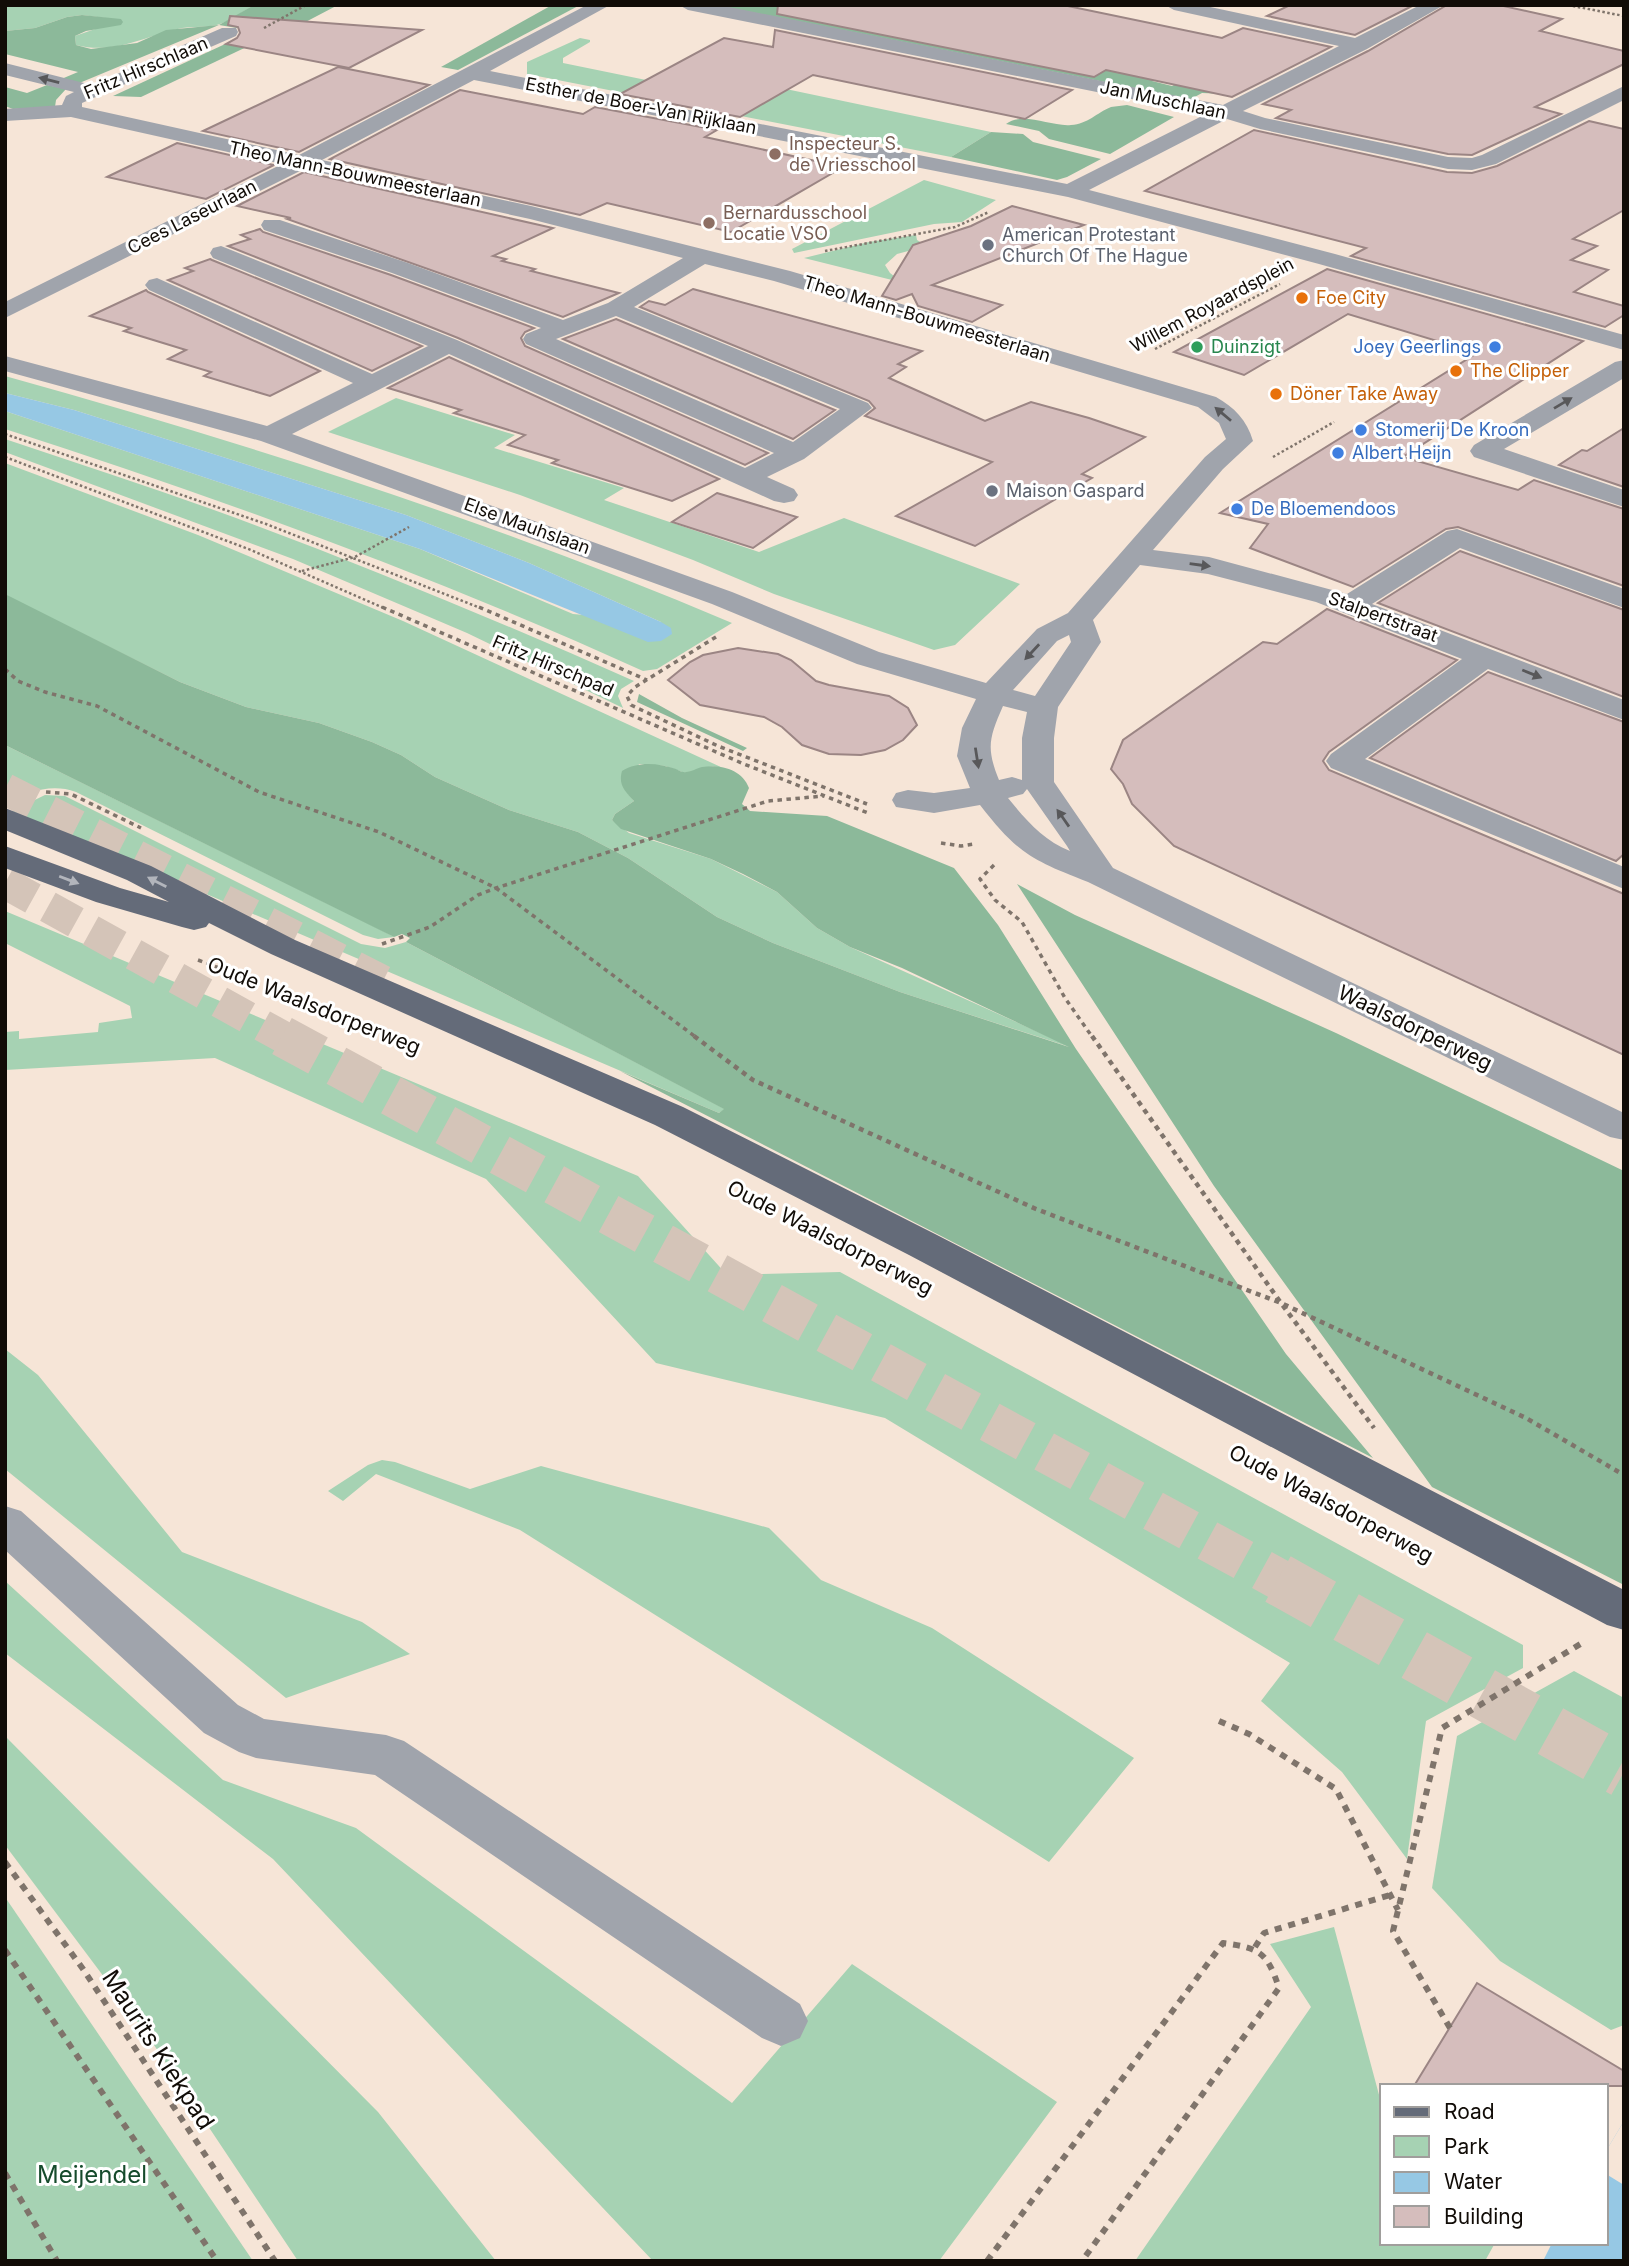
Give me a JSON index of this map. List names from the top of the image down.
{
  "streets": {
    "main road": ["Oude Waalsdorperweg"],
    "street": [
      "Fritz Hirschlaan",
      "Jan Muschlaan",
      "Esther de Boer-Van Rijklaan",
      "Theo Mann-Bouwmeesterlaan",
      "Cees Laseurlaan",
      "Else Mauhslaan",
      "Stalpertstraat",
      "Waalsdorperweg"
    ],
    "path": ["Willem Royaardsplein", "Fritz Hirschpad", "Maurits Kiekpad"]
  },
  "crossings": [
    ["Fritz Hirschlaan", "Theo Mann-Bouwmeesterlaan"],
    ["Esther de Boer-Van Rijklaan", "Cees Laseurlaan"],
    ["Esther de Boer-Van Rijklaan", "Willem Royaardsplein"],
    ["Theo Mann-Bouwmeesterlaan", "Cees Laseurlaan"],
    ["Theo Mann-Bouwmeesterlaan", "Willem Royaardsplein"],
    ["Theo Mann-Bouwmeesterlaan", "Stalpertstraat"],
    ["Theo Mann-Bouwmeesterlaan", "Waalsdorperweg"],
    ["Else Mauhslaan", "Waalsdorperweg"],
    ["Stalpertstraat", "Waalsdorperweg"]
  ],
  "one_way": ["Stalpertstraat"],
  "parks": ["Meijendel"],
  "places": [
    "Inspecteur S. de Vriesschool",
    "Bernardusschool Locatie VSO",
    "American Protestant Church Of The Hague",
    "Foe City",
    "Duinzigt",
    "Joey Geerlings",
    "The Clipper",
    "Döner Take Away",
    "Stomerij De Kroon",
    "Albert Heijn",
    "Maison Gaspard",
    "De Bloemendoos"
  ],
  "legend": [
    "Road",
    "Park",
    "Water",
    "Building"
  ]
}
